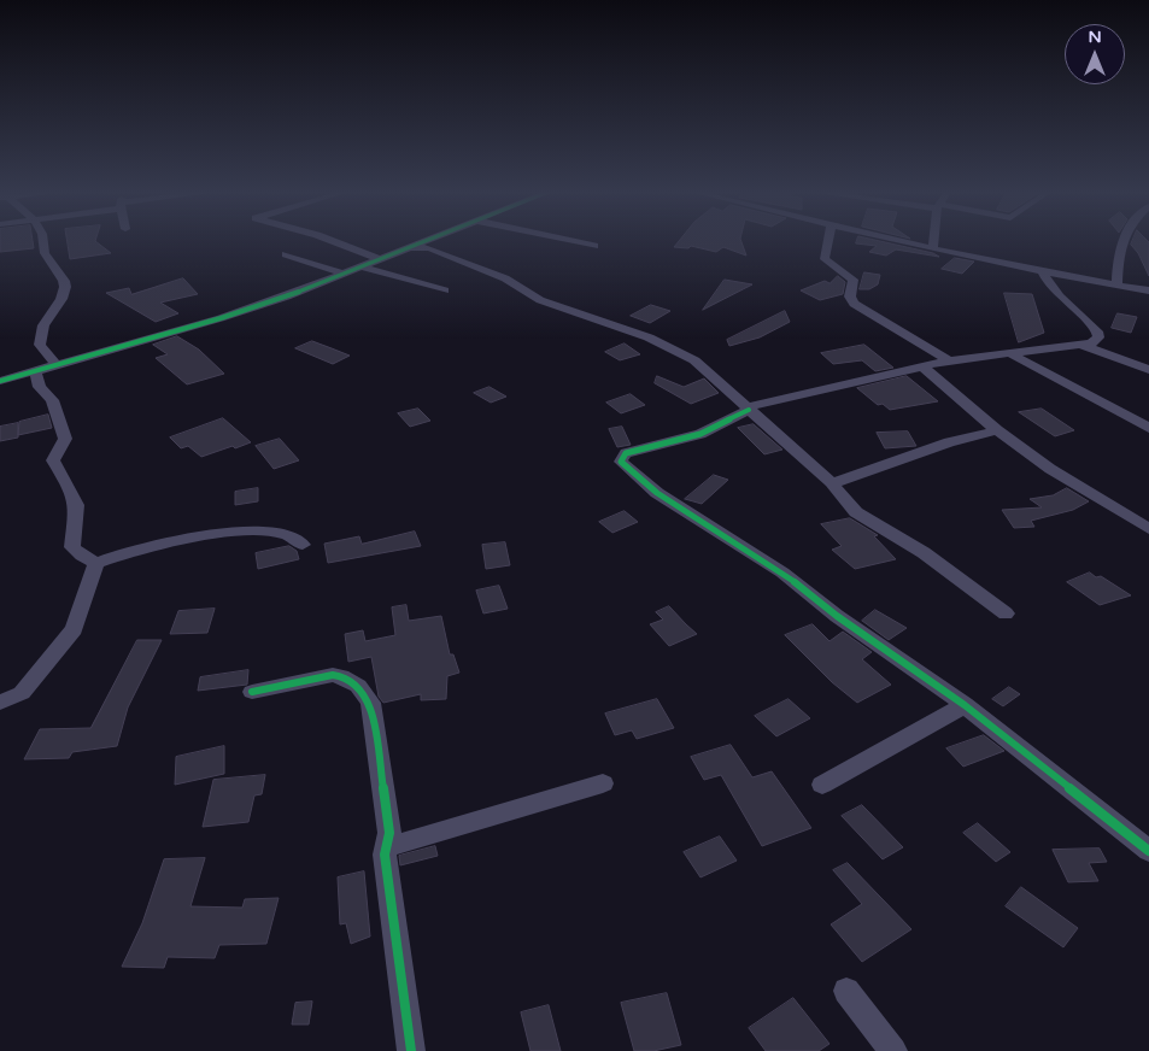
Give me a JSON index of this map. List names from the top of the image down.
{
  "north": "top"
}
